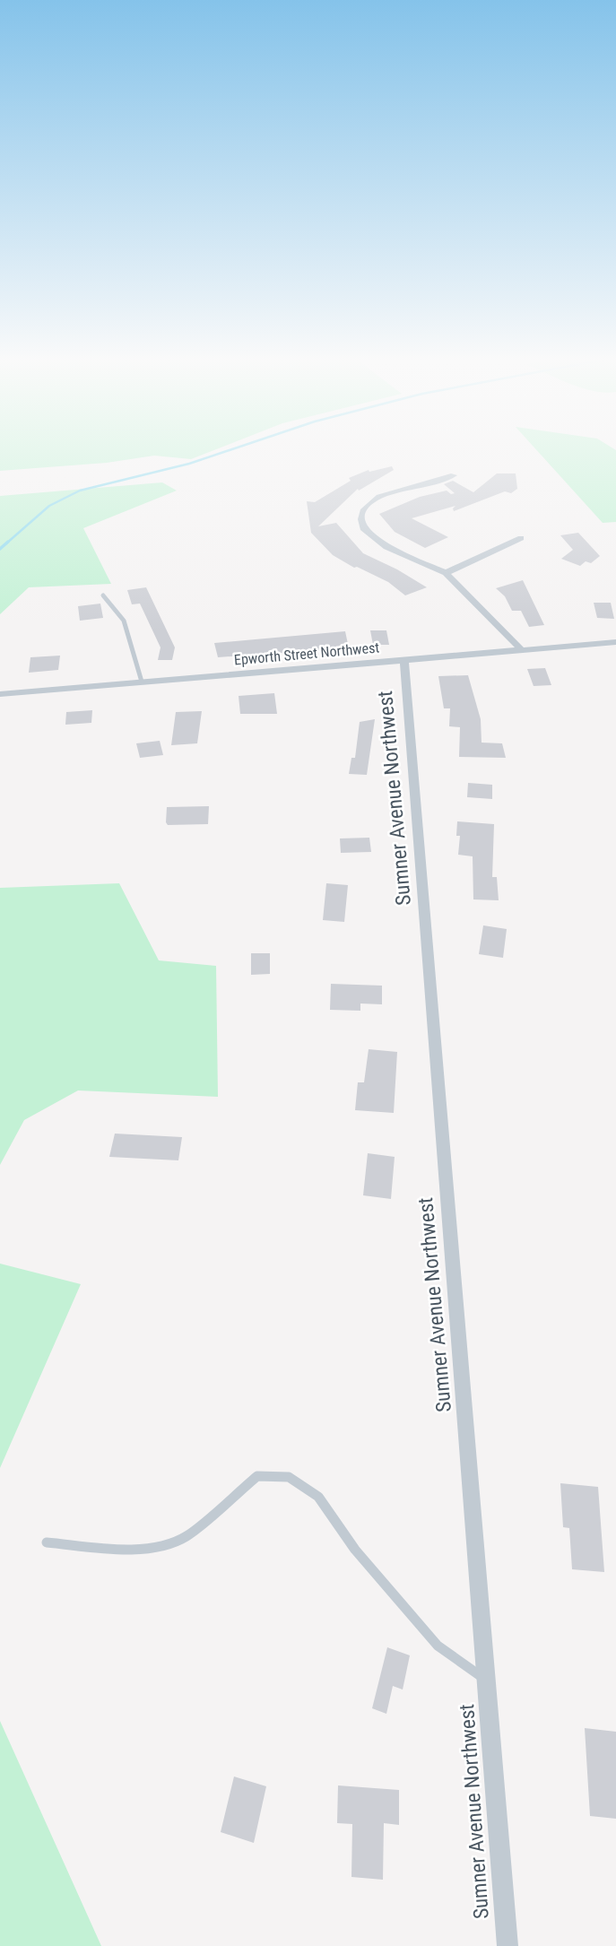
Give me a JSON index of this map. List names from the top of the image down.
{
  "streets": {
    "street": ["Epworth Street Northwest", "Sumner Avenue Northwest"]
  },
  "crossings": [
    ["Epworth Street Northwest", "Sumner Avenue Northwest"]
  ]
}
